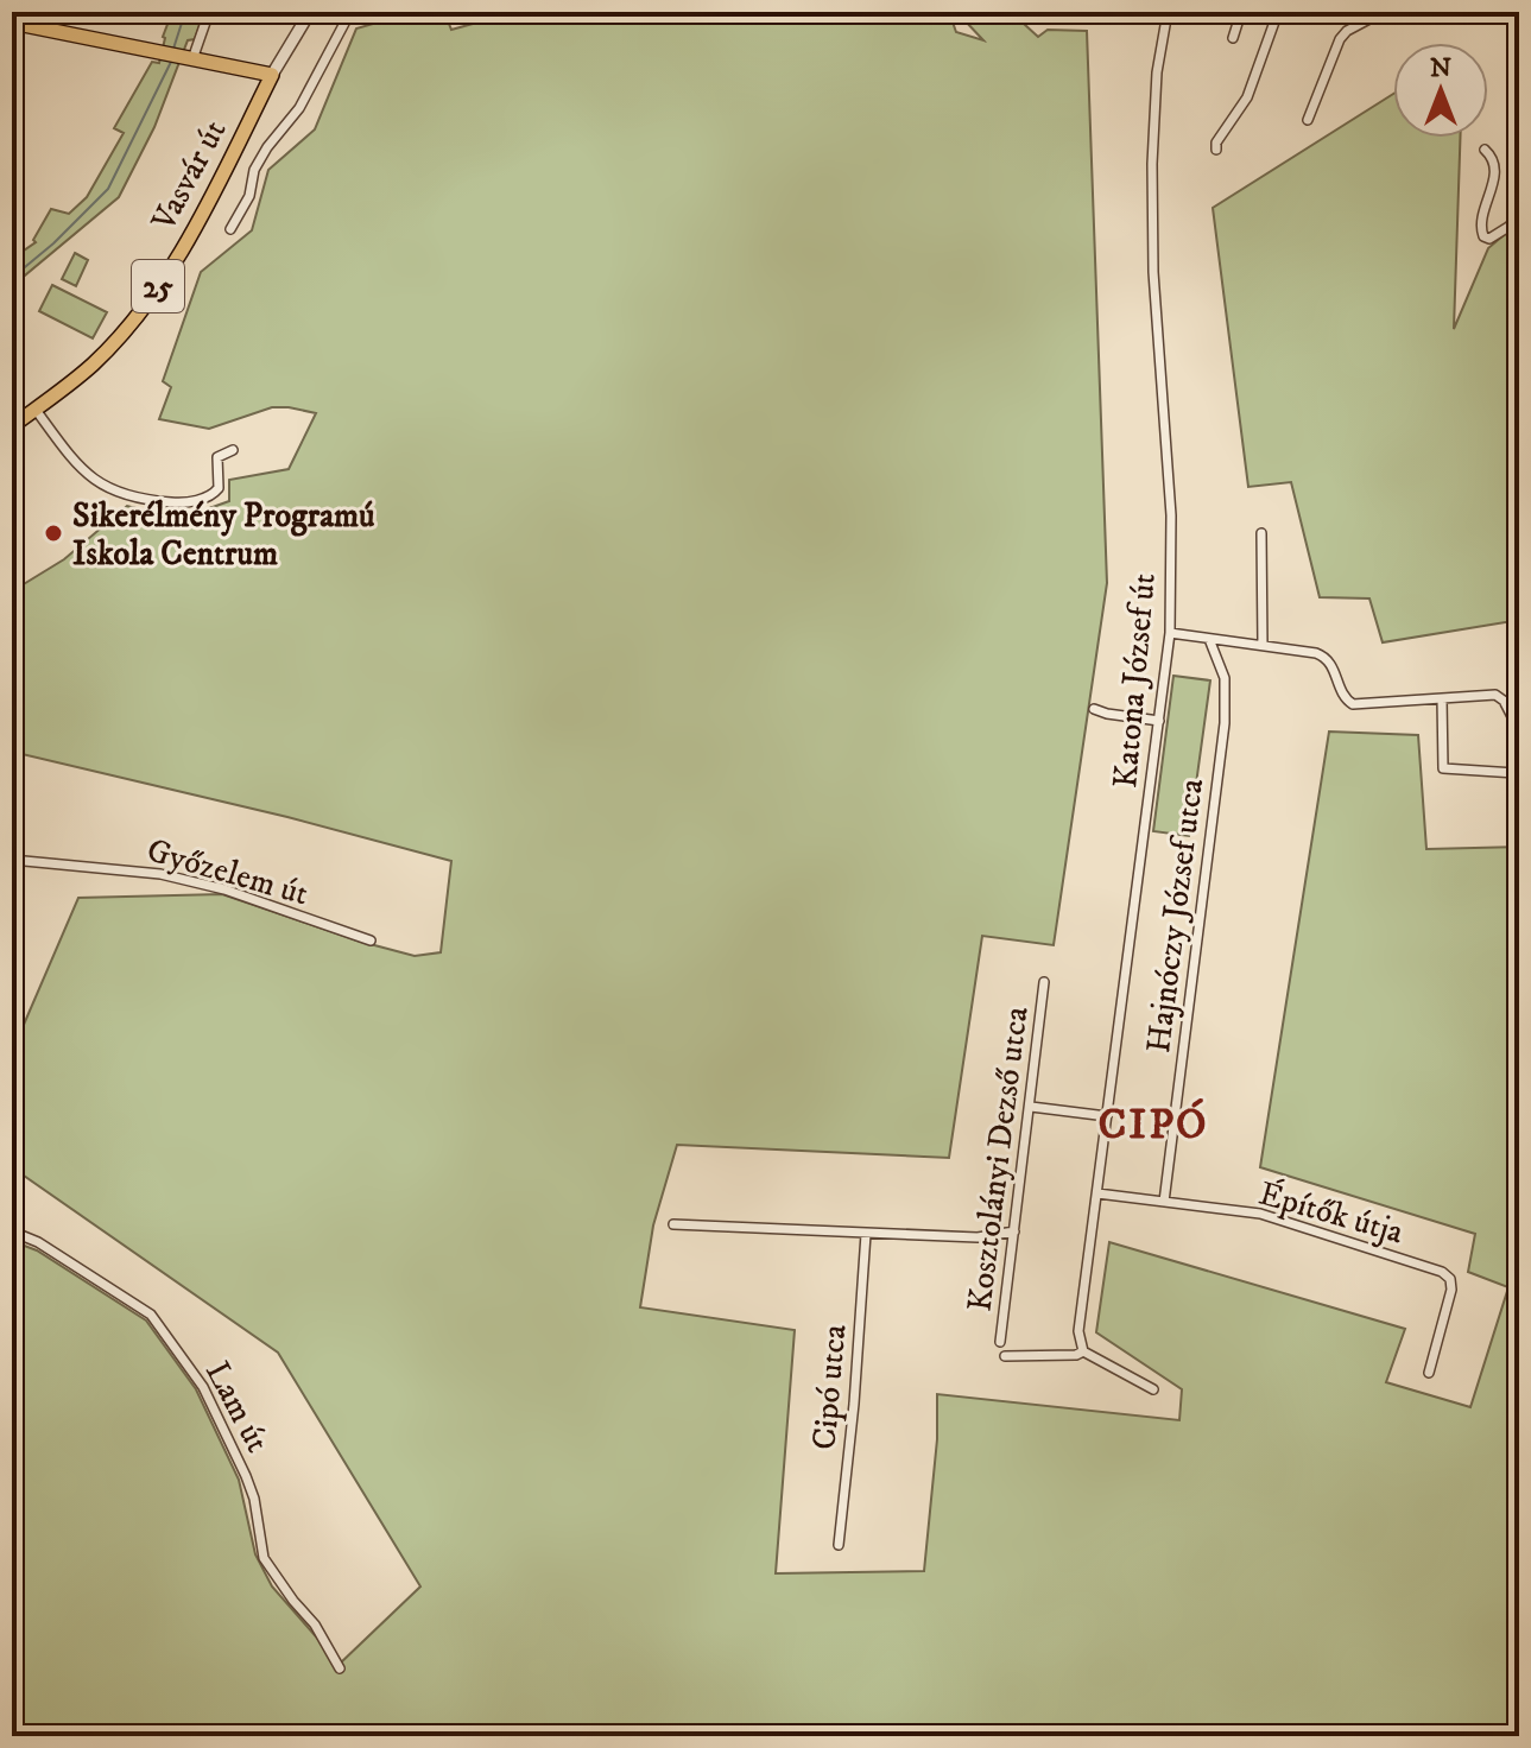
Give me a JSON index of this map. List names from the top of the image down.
{
  "streets": {
    "main road": ["Vasvár út", "25"],
    "street": [
      "Katona József út",
      "Győzelem út",
      "Hajnóczy József utca",
      "Kosztolányi Dezső utca",
      "Építők útja",
      "Cipó utca",
      "Lam út"
    ]
  },
  "crossings": [
    ["Katona József út", "Építők útja"],
    ["Hajnóczy József utca", "Építők útja"]
  ],
  "districts": ["CIPÓ"],
  "places": ["Sikerélmény Programú Iskola Centrum"],
  "north": "top"
}
